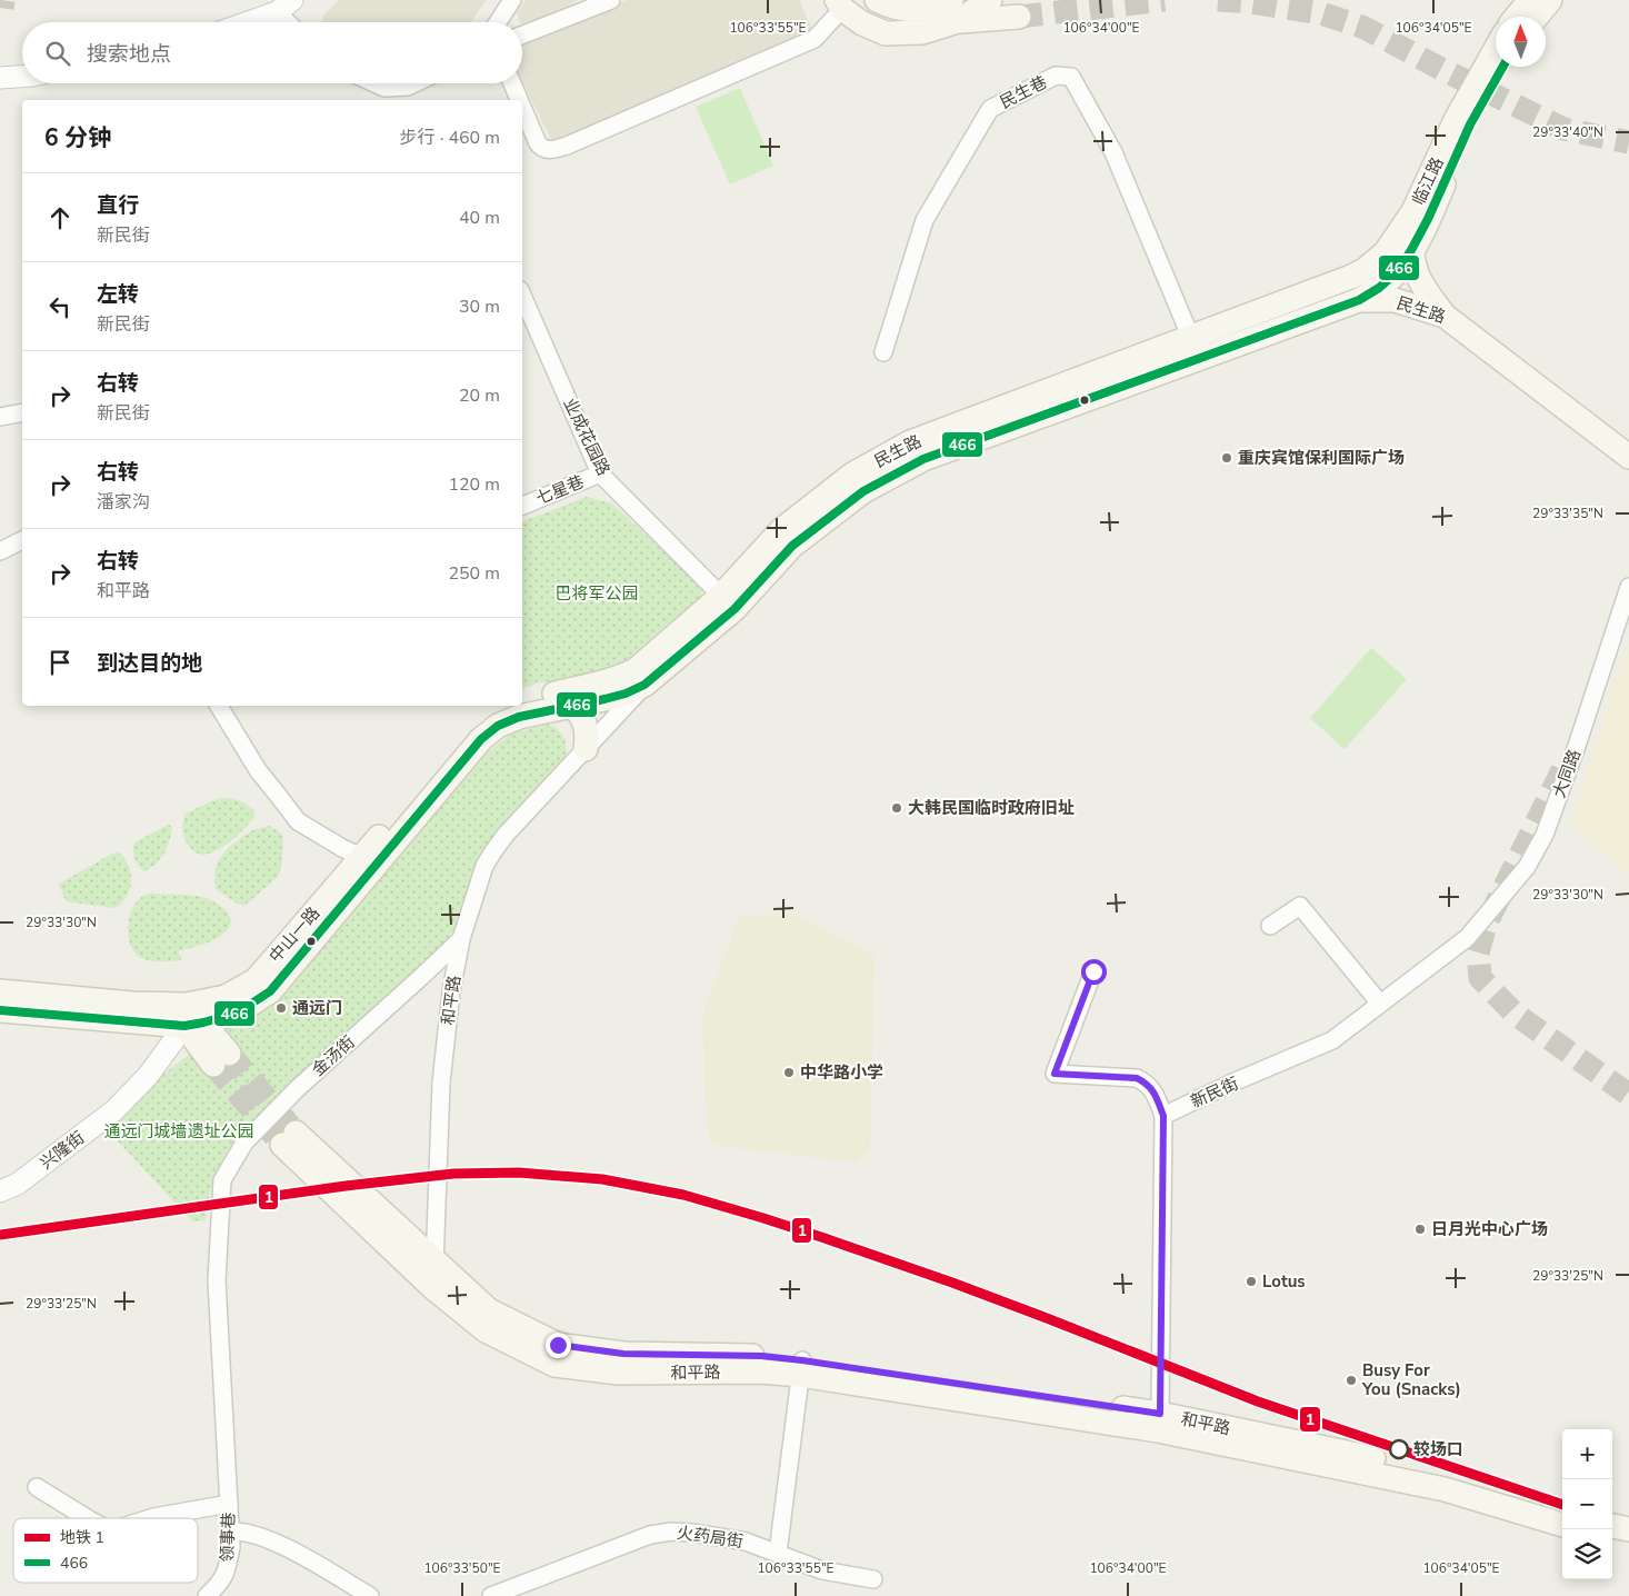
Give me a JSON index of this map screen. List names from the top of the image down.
{
  "streets": {
    "main road": [
      "临江路",
      "民生路",
      "中山一路",
      "和平路"
    ],
    "street": [
      "民生巷",
      "业成花园路",
      "七星巷",
      "大同路",
      "金汤街",
      "新民街",
      "兴隆街",
      "领事巷",
      "火药局街"
    ]
  },
  "crossings": [
    ["民生巷", "民生路"],
    ["临江路", "民生路"],
    ["民生路", "业成花园路"],
    ["民生路", "中山一路"],
    ["民生路", "金汤街"],
    ["业成花园路", "七星巷"],
    ["大同路", "新民街"],
    ["中山一路", "金汤街"],
    ["中山一路", "兴隆街"],
    ["和平路", "金汤街"],
    ["金汤街", "领事巷"]
  ],
  "parks": ["巴将军公园", "通远门城墙遗址公园"],
  "places": [
    "重庆宾馆保利国际广场",
    "大韩民国临时政府旧址",
    "通远门",
    "中华路小学",
    "日月光中心广场",
    "Lotus",
    "Busy For You (Snacks)",
    "较场口"
  ],
  "lines": ["transit line 466", "metro line 1"],
  "legend": ["地铁 1", "466"],
  "north": "top",
  "page": {
    "search": "搜索地点",
    "heading": ["6 分钟", "步行 · 460 m"],
    "list": [
      ["直行", "新民街", "40 m"],
      ["左转", "新民街", "30 m"],
      ["右转", "新民街", "20 m"],
      ["右转", "潘家沟", "120 m"],
      ["右转", "和平路", "250 m"],
      "到达目的地"
    ],
    "map_buttons": ["+", "−"]
  },
  "coordinates": [
    "106°33'55\"E",
    "106°34'00\"E",
    "106°34'05\"E",
    "29°33'40\"N",
    "29°33'35\"N",
    "29°33'30\"N",
    "29°33'25\"N",
    "106°33'50\"E"
  ]
}
